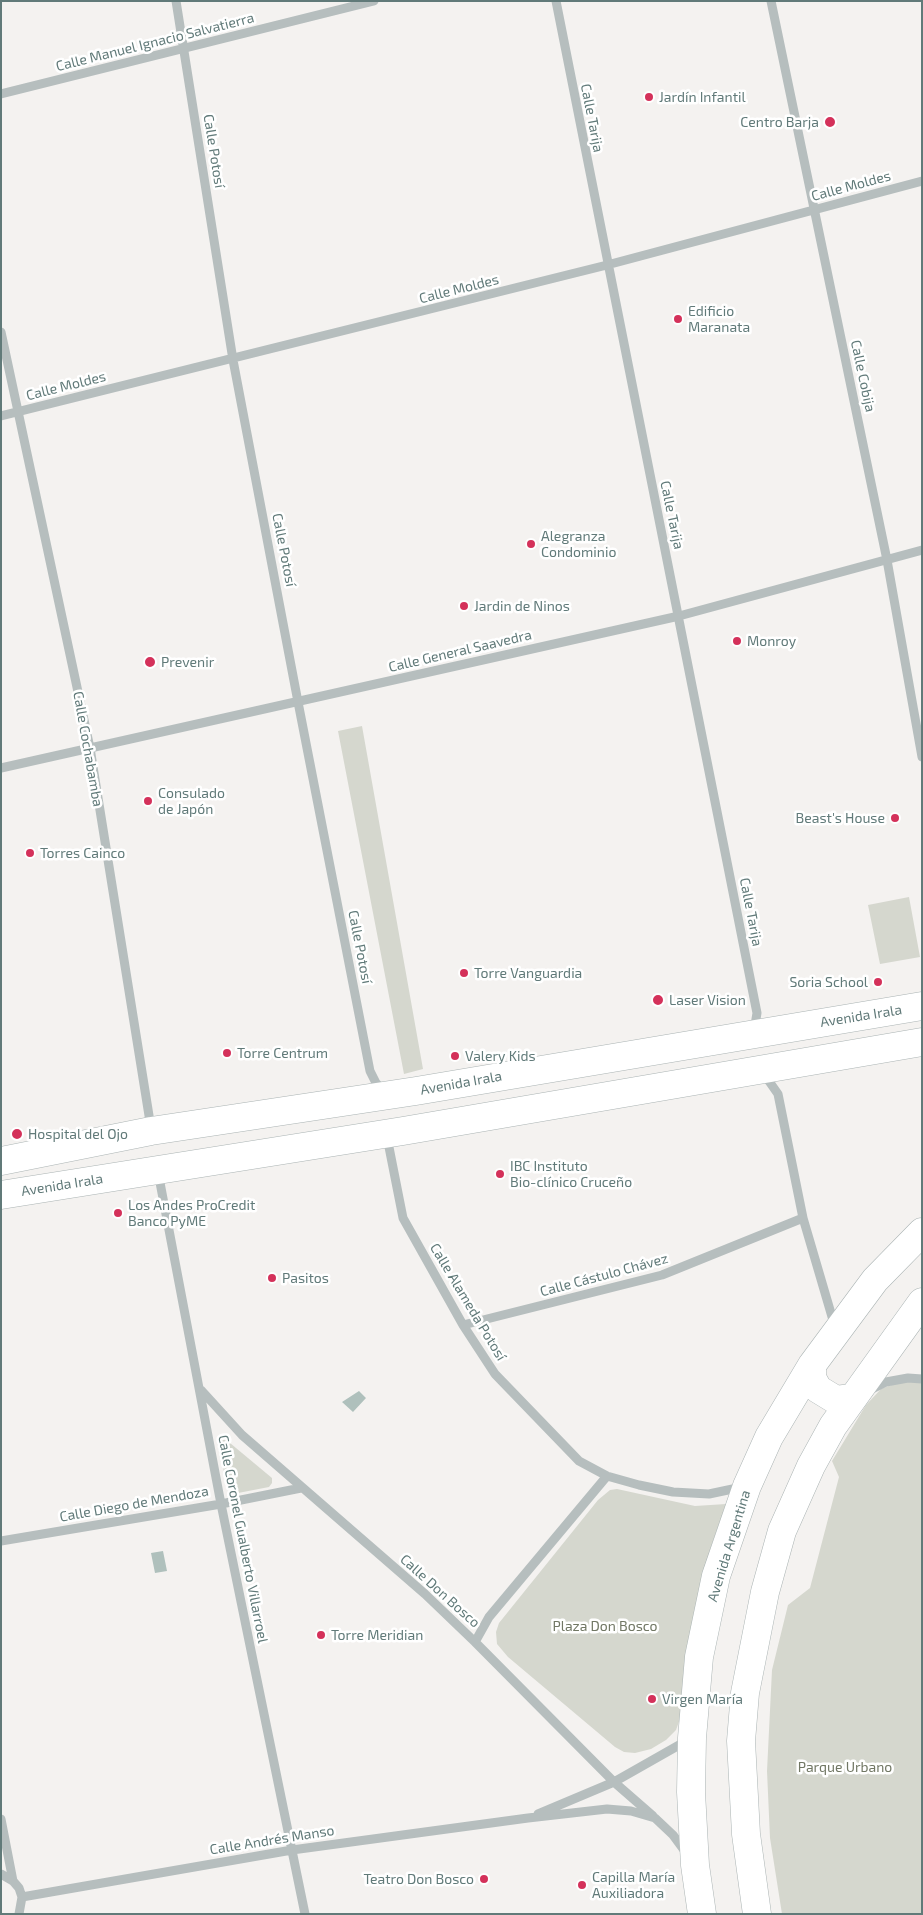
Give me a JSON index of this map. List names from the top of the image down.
{
  "streets": {
    "main road": ["Calle Cochabamba", "Avenida Irala", "Avenida Argentina"],
    "street": [
      "Calle Manuel Ignacio Salvatierra",
      "Calle Tarija",
      "Calle Potosí",
      "Calle Moldes",
      "Calle Cobija",
      "Calle General Saavedra",
      "Calle Cástulo Chávez",
      "Calle Alameda Potosí",
      "Calle Diego de Mendoza",
      "Calle Coronel Gualberto Villarroel",
      "Calle Don Bosco",
      "Calle Andrés Manso"
    ]
  },
  "crossings": [
    ["Calle Manuel Ignacio Salvatierra", "Calle Potosí"],
    ["Calle Tarija", "Calle Moldes"],
    ["Calle Tarija", "Calle General Saavedra"],
    ["Calle Tarija", "Avenida Irala"],
    ["Calle Potosí", "Calle Moldes"],
    ["Calle Potosí", "Calle General Saavedra"],
    ["Calle Potosí", "Avenida Irala"],
    ["Calle Moldes", "Calle Cobija"],
    ["Calle Moldes", "Calle Cochabamba"],
    ["Calle Cobija", "Calle General Saavedra"],
    ["Calle General Saavedra", "Calle Cochabamba"],
    ["Calle Cochabamba", "Avenida Irala"],
    ["Calle Cochabamba", "Calle Coronel Gualberto Villarroel"],
    ["Avenida Irala", "Calle Alameda Potosí"],
    ["Avenida Irala", "Calle Coronel Gualberto Villarroel"],
    ["Calle Cástulo Chávez", "Calle Alameda Potosí"],
    ["Calle Alameda Potosí", "Avenida Argentina"],
    ["Calle Diego de Mendoza", "Calle Coronel Gualberto Villarroel"],
    ["Calle Diego de Mendoza", "Calle Don Bosco"],
    ["Calle Coronel Gualberto Villarroel", "Calle Don Bosco"],
    ["Calle Coronel Gualberto Villarroel", "Calle Andrés Manso"],
    ["Avenida Argentina", "Calle Andrés Manso"],
    ["Calle Don Bosco", "Calle Andrés Manso"]
  ],
  "parks": ["Plaza Don Bosco", "Parque Urbano"],
  "places": [
    "Jardín Infantil",
    "Centro Barja",
    "Edificio Maranata",
    "Alegranza Condominio",
    "Jardin de Ninos",
    "Monroy",
    "Prevenir",
    "Consulado de Japón",
    "Beast's House",
    "Torres Cainco",
    "Torre Vanguardia",
    "Soria School",
    "Laser Vision",
    "Torre Centrum",
    "Valery Kids",
    "Hospital del Ojo",
    "IBC Instituto Bio-clínico Cruceño",
    "Los Andes ProCredit Banco PyME",
    "Pasitos",
    "Torre Meridian",
    "Virgen María",
    "Teatro Don Bosco",
    "Capilla María Auxiliadora"
  ]
}
